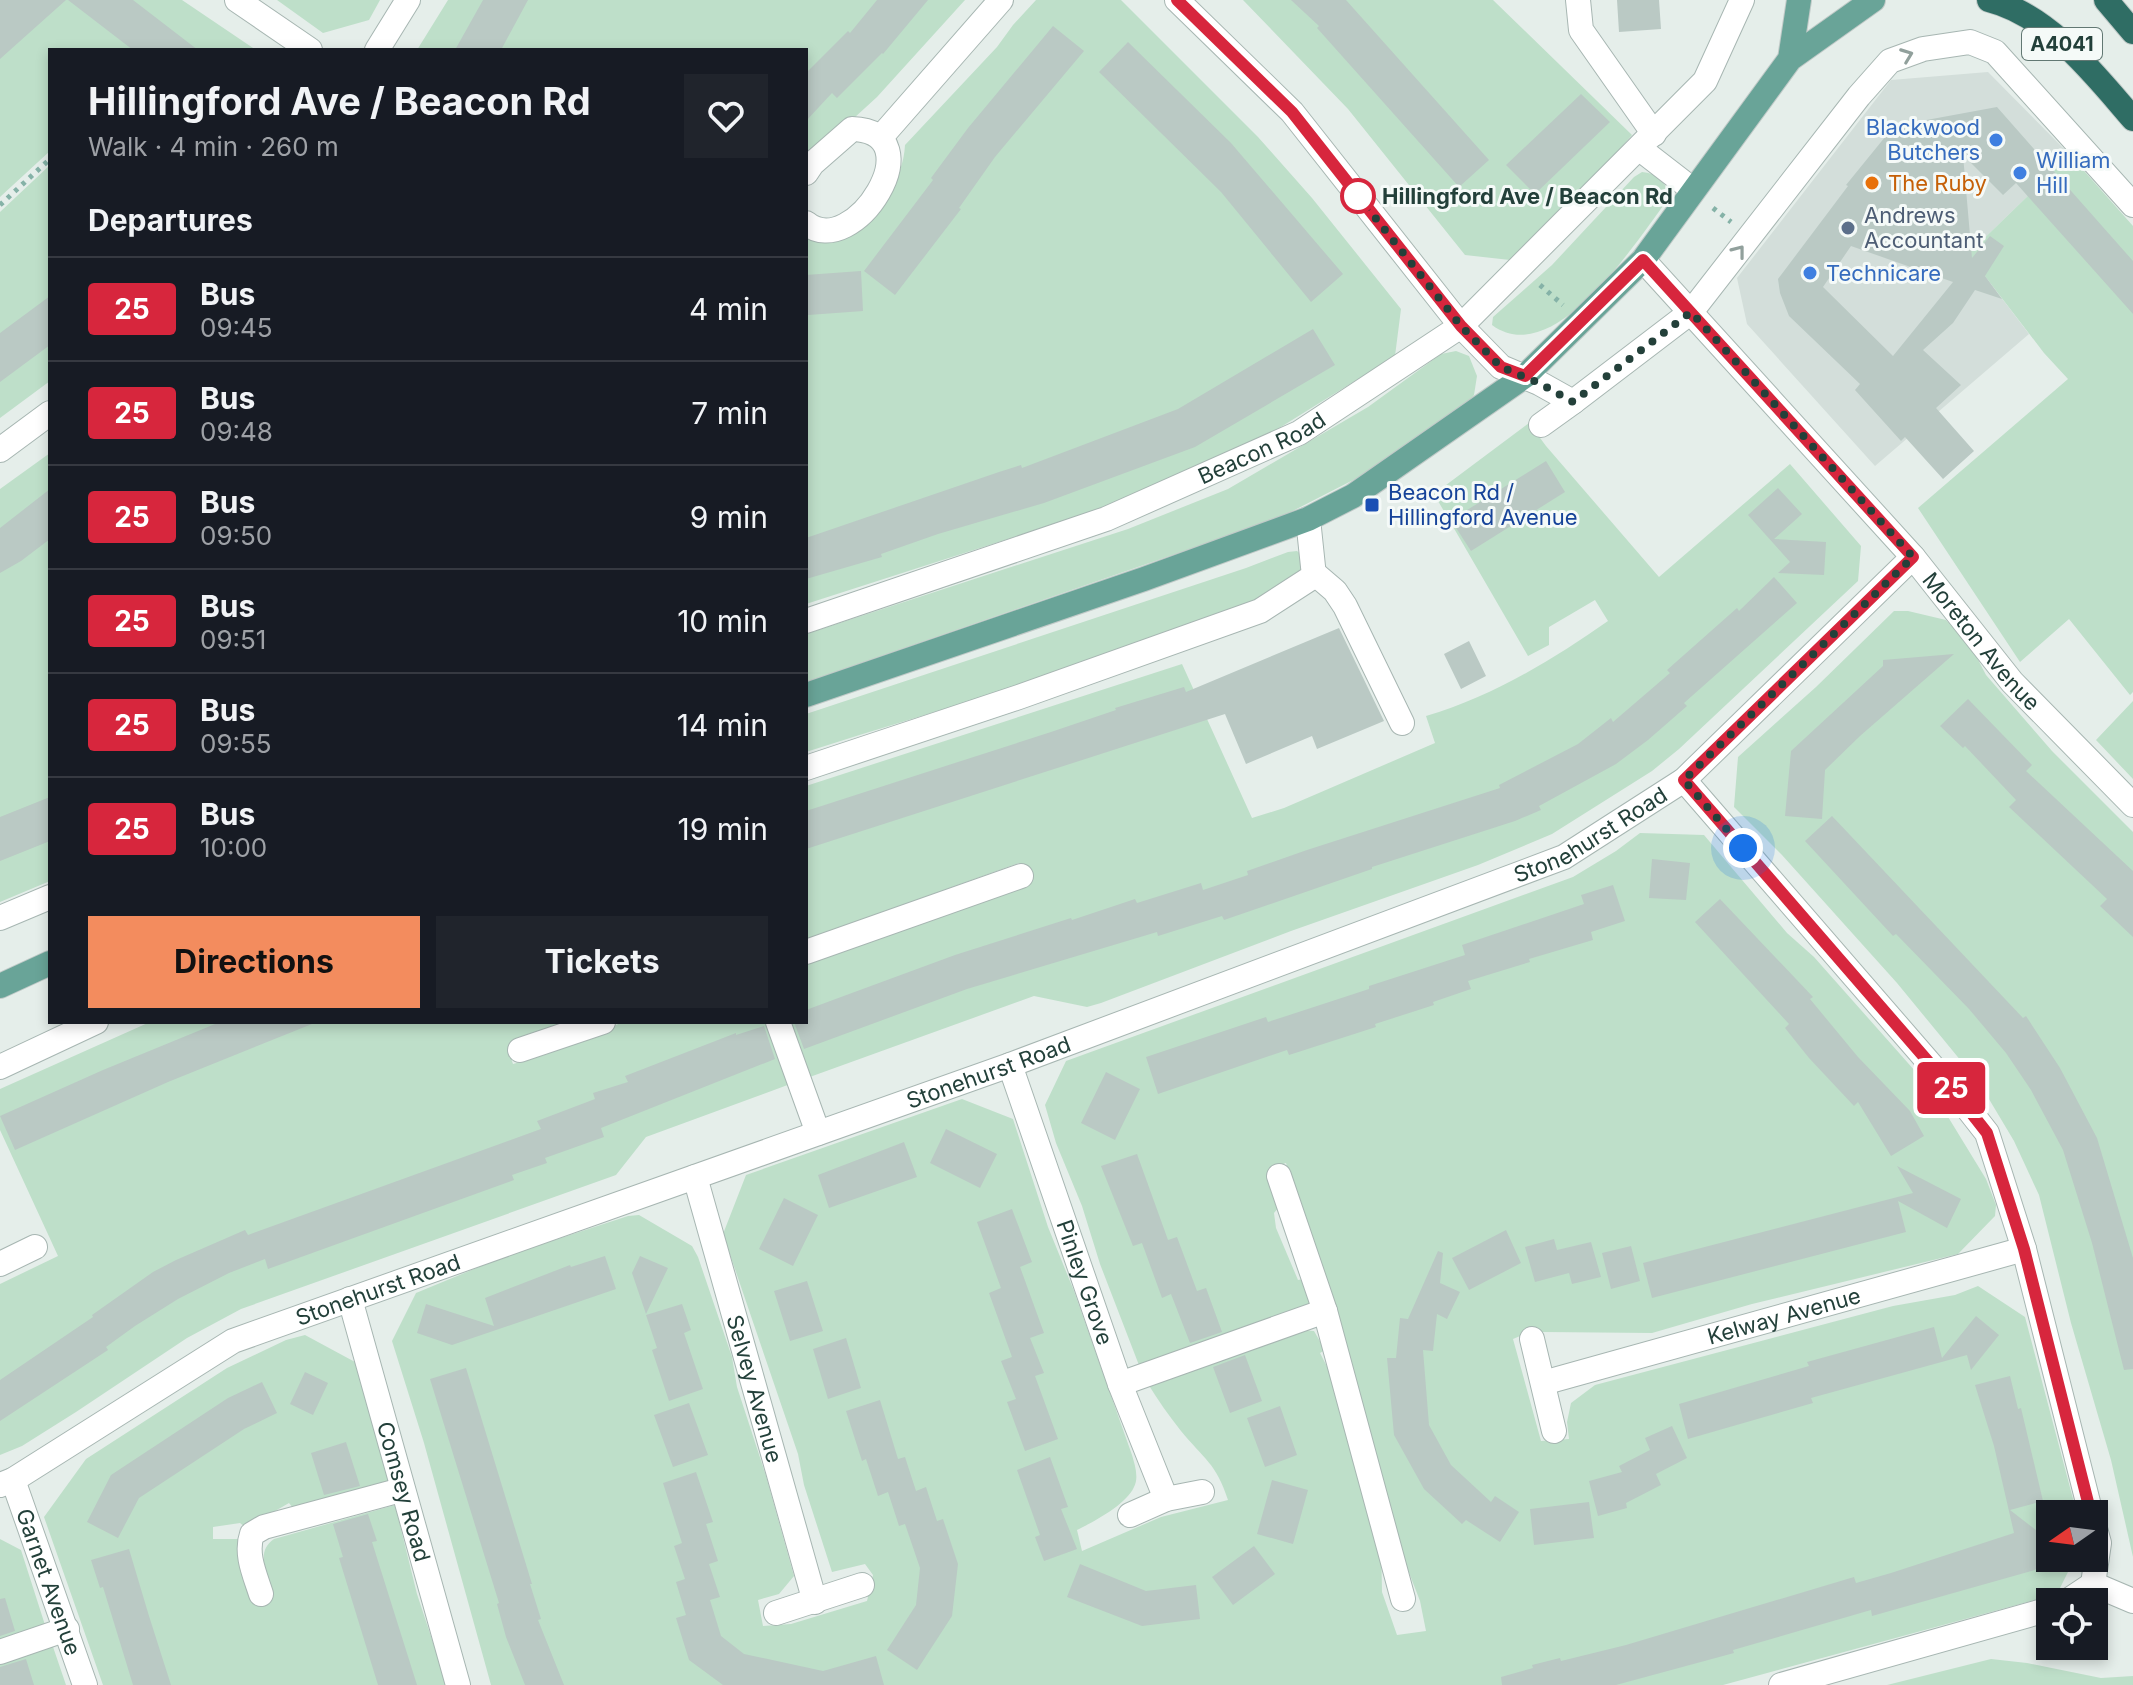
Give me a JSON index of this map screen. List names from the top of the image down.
{
  "streets": {
    "highway": ["A4041"],
    "street": [
      "Beacon Road",
      "Moreton Avenue",
      "Stonehurst Road",
      "Pinley Grove",
      "Kelway Avenue",
      "Selvey Avenue",
      "Comsey Road",
      "Garnet Avenue"
    ]
  },
  "crossings": [
    ["Moreton Avenue", "Stonehurst Road"],
    ["Stonehurst Road", "Pinley Grove"],
    ["Stonehurst Road", "Selvey Avenue"],
    ["Stonehurst Road", "Comsey Road"],
    ["Stonehurst Road", "Garnet Avenue"]
  ],
  "places": {
    "other": [
      "Blackwood Butchers",
      "William Hill",
      "The Ruby",
      "Hillingford Ave / Beacon Rd",
      "Andrews Accountant",
      "Technicare"
    ],
    "transit": ["Beacon Rd / Hillingford Avenue"]
  },
  "lines": ["bus line 25"],
  "north": "left",
  "page": {
    "on_map": "25",
    "heading": [
      ["Hillingford Ave / Beacon Rd", "Walk · 4 min · 260 m"],
      "Departures"
    ],
    "list": [
      {
        "mark": "25",
        "name": "Bus",
        "note": "09:45",
        "value": "4 min"
      },
      {
        "mark": "25",
        "name": "Bus",
        "note": "09:48",
        "value": "7 min"
      },
      {
        "mark": "25",
        "name": "Bus",
        "note": "09:50",
        "value": "9 min"
      },
      {
        "mark": "25",
        "name": "Bus",
        "note": "09:51",
        "value": "10 min"
      },
      {
        "mark": "25",
        "name": "Bus",
        "note": "09:55",
        "value": "14 min"
      },
      {
        "mark": "25",
        "name": "Bus",
        "note": "10:00",
        "value": "19 min"
      }
    ],
    "buttons": ["Directions", "Tickets"]
  }
}
